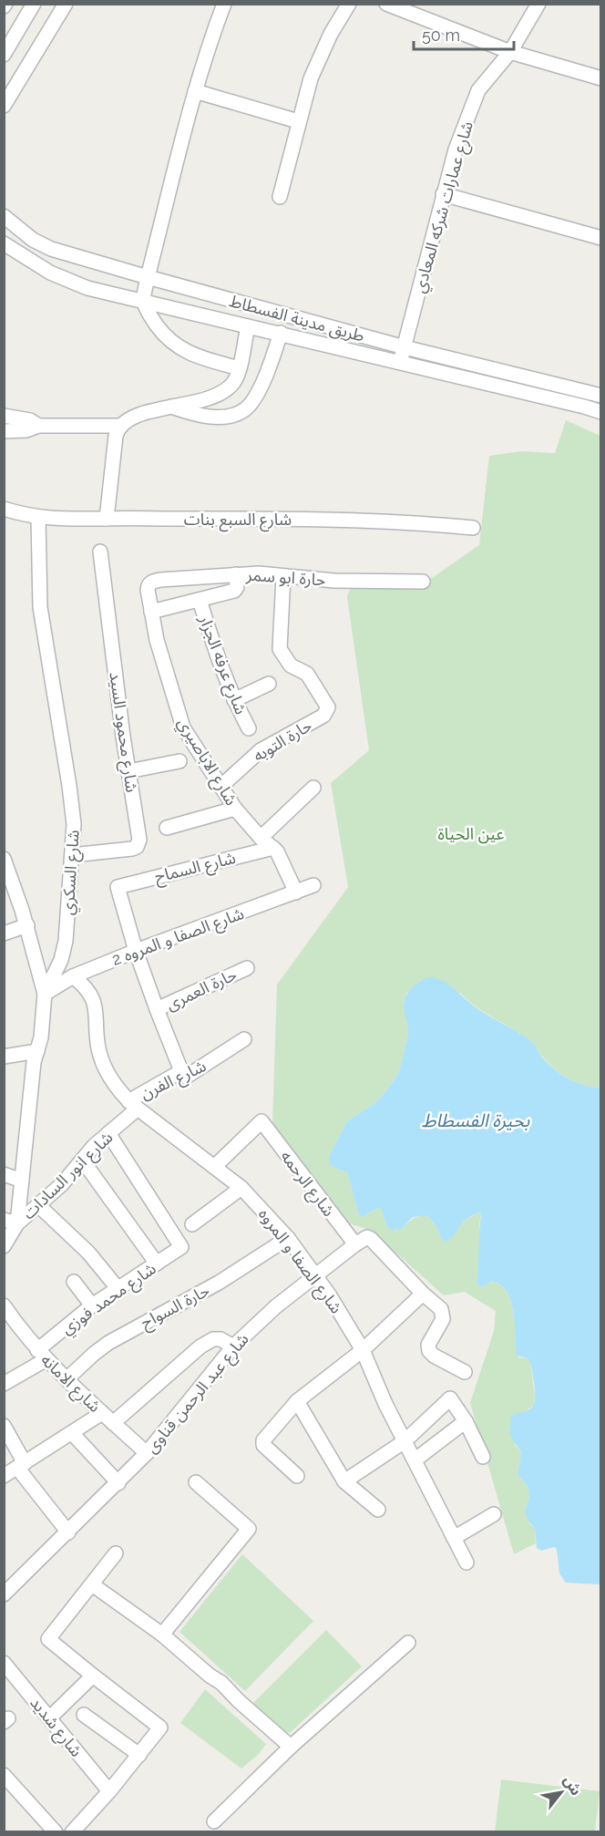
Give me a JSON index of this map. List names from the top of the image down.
{
  "streets": {
    "street": [
      "شارع عمارات شركه المعادي",
      "طريق مدينة الفسطاط",
      "شارع السبع بنات",
      "حارة ابو سمر",
      "شارع عرفه الجزار",
      "شارع محمود السيد",
      "حارة التوبه",
      "شارع الاباصيري",
      "شارع السماح",
      "شارع السكري",
      "شارع الصفا و المروه 2",
      "حارة العمرى",
      "شارع الفرن",
      "شارع انور السادات",
      "شارع الرحمه",
      "شارع الصفا و المروه",
      "شارع محمد فوزي",
      "حارة السواح",
      "شارع الامانه",
      "شارع عبد الرحمن قناوى",
      "شارع شديد"
    ]
  },
  "crossings": [
    ["شارع عمارات شركه المعادي", "طريق مدينة الفسطاط"],
    ["شارع السبع بنات", "شارع السكري"],
    ["حارة ابو سمر", "حارة التوبه"],
    ["حارة ابو سمر", "شارع الاباصيري"],
    ["شارع محمود السيد", "شارع السكري"],
    ["حارة التوبه", "شارع الاباصيري"],
    ["شارع الاباصيري", "شارع السماح"],
    ["شارع الاباصيري", "شارع الصفا و المروه 2"],
    ["شارع السماح", "شارع الصفا و المروه 2"],
    ["شارع السكري", "شارع الصفا و المروه 2"],
    ["شارع السكري", "شارع انور السادات"],
    ["شارع الصفا و المروه 2", "شارع الصفا و المروه"],
    ["شارع الفرن", "شارع انور السادات"],
    ["شارع الفرن", "شارع الصفا و المروه"],
    ["شارع انور السادات", "شارع الصفا و المروه"],
    ["شارع انور السادات", "شارع محمد فوزي"],
    ["شارع الرحمه", "شارع الصفا و المروه"],
    ["شارع الرحمه", "شارع عبد الرحمن قناوى"],
    ["شارع الصفا و المروه", "حارة السواح"],
    ["شارع الصفا و المروه", "شارع عبد الرحمن قناوى"],
    ["شارع محمد فوزي", "شارع الامانه"],
    ["حارة السواح", "شارع الامانه"],
    ["شارع الامانه", "شارع عبد الرحمن قناوى"]
  ],
  "water": ["بحيرة الفسطاط"],
  "parks": ["عين الحياة"],
  "scale_bar": "50 m",
  "north": "top right"
}
